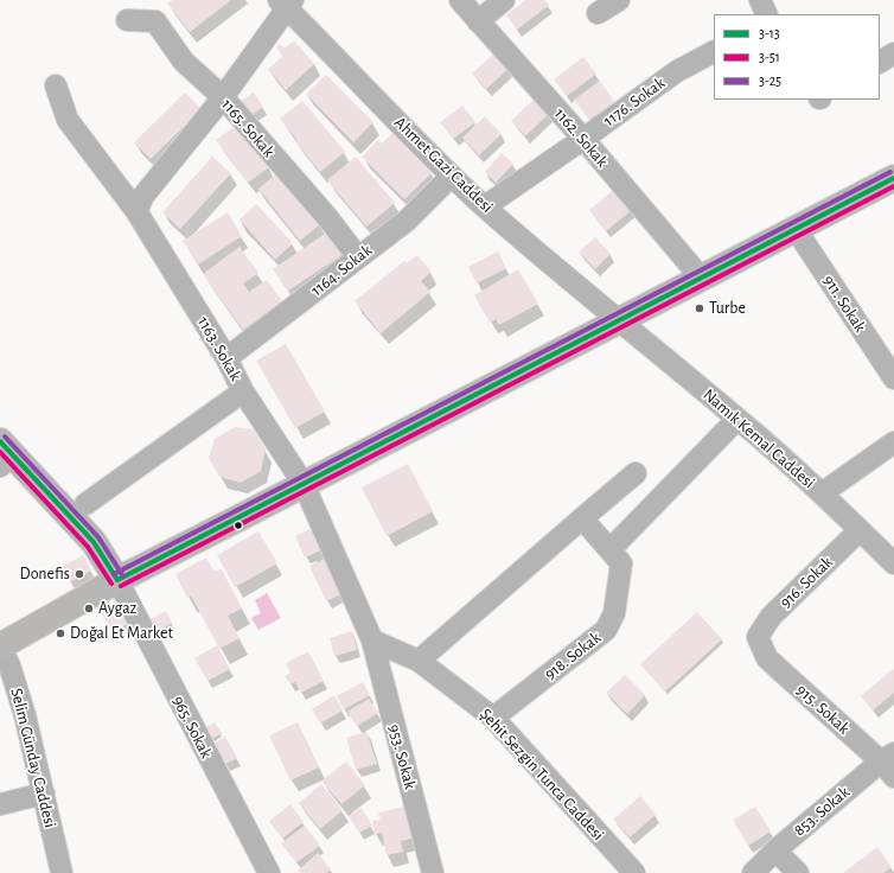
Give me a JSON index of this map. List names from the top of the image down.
{
  "streets": {
    "street": [
      "1176. Sokak",
      "1165. Sokak",
      "1162. Sokak",
      "Ahmet Gazi Caddesi",
      "1164. Sokak",
      "911. Sokak",
      "1163. Sokak",
      "Namık Kemal Caddesi",
      "916. Sokak",
      "918. Sokak",
      "915. Sokak",
      "965. Sokak",
      "953. Sokak",
      "Selim Günday Caddesi",
      "Şehit Sezgin Tunca Caddesi",
      "853. Sokak"
    ]
  },
  "crossings": [
    ["1176. Sokak", "1162. Sokak"],
    ["1176. Sokak", "Ahmet Gazi Caddesi"],
    ["1165. Sokak", "1164. Sokak"],
    ["Ahmet Gazi Caddesi", "1164. Sokak"],
    ["Ahmet Gazi Caddesi", "Namık Kemal Caddesi"],
    ["1164. Sokak", "1163. Sokak"],
    ["Namık Kemal Caddesi", "916. Sokak"],
    ["916. Sokak", "915. Sokak"],
    ["918. Sokak", "Şehit Sezgin Tunca Caddesi"],
    ["915. Sokak", "853. Sokak"],
    ["953. Sokak", "Şehit Sezgin Tunca Caddesi"]
  ],
  "places": [
    "Turbe",
    "Donefis",
    "Aygaz",
    "Doğal Et Market"
  ],
  "lines": ["transit line 3-25", "transit line 3-13", "transit line 3-51"],
  "legend": ["3-13", "3-51", "3-25"]
}
